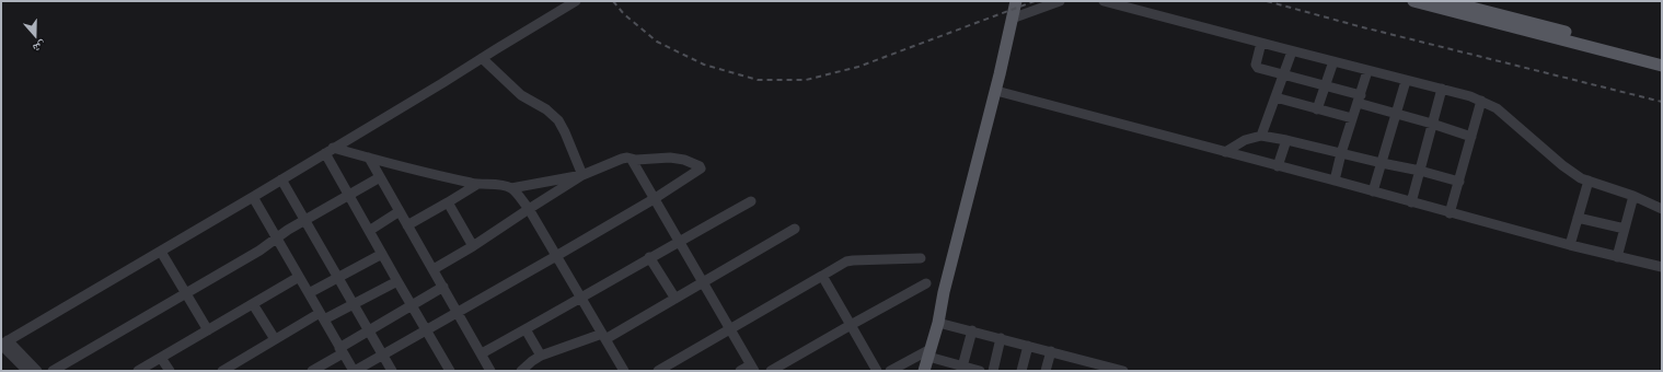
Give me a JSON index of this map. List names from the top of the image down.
{
  "north": "bottom"
}
